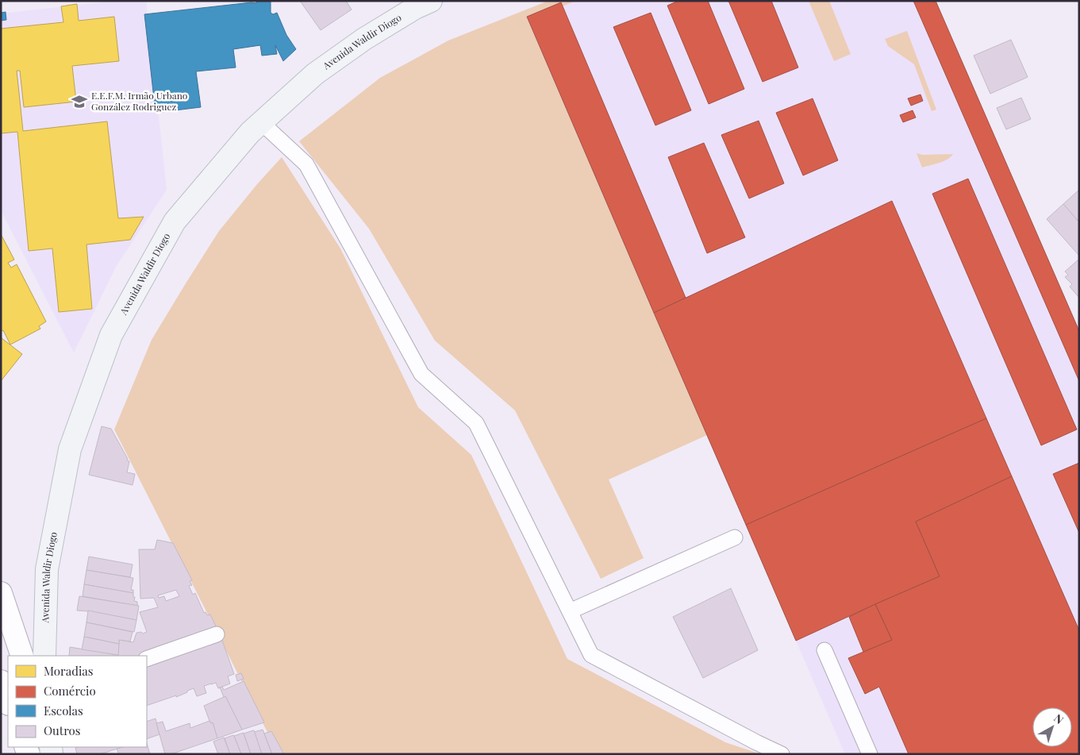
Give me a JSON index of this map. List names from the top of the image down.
{
  "streets": {
    "main road": ["Avenida Waldir Diogo"]
  },
  "places": {
    "school or university": ["E.E.F.M. Irmão Urbano González Rodriguez"]
  },
  "legend": [
    "Moradias",
    "Comércio",
    "Escolas",
    "Outros"
  ],
  "north": "top right"
}
